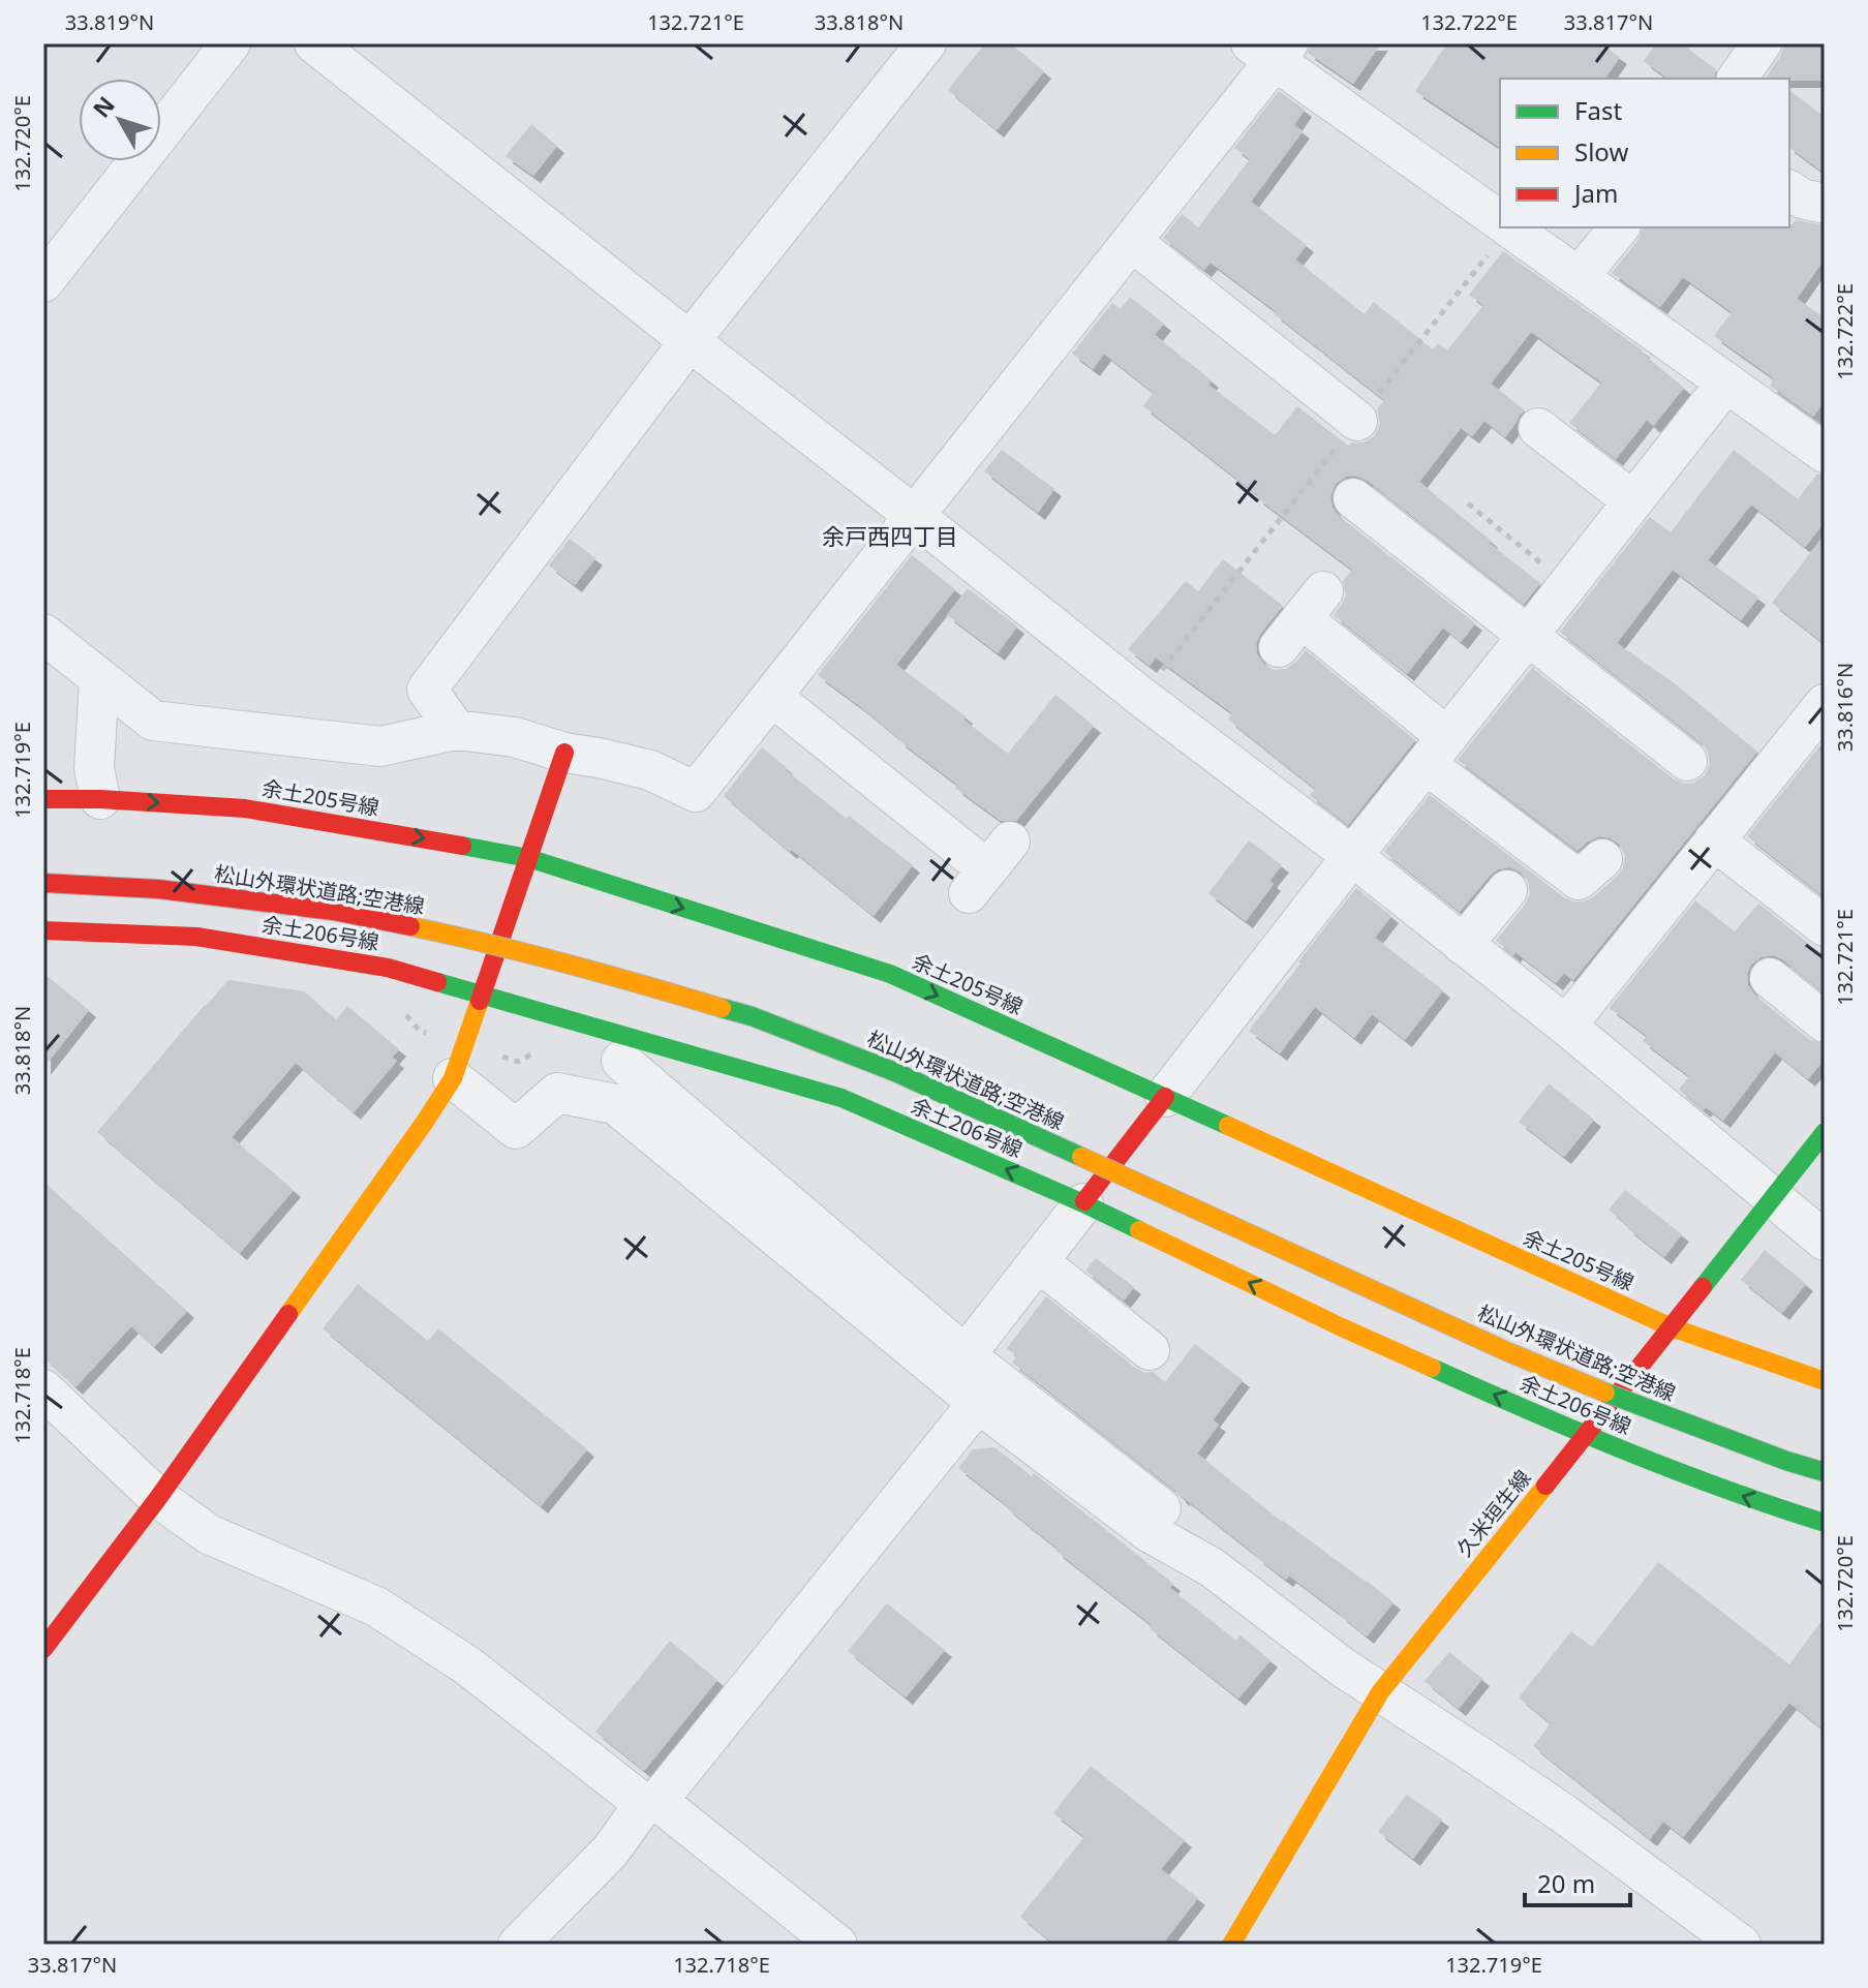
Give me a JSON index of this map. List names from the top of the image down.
{
  "streets": {
    "main road": [
      "余土205号線",
      "松山外環状道路;空港線",
      "余土206号線",
      "久米垣生線"
    ]
  },
  "crossings": [
    ["余土205号線", "久米垣生線"],
    ["余土206号線", "久米垣生線"]
  ],
  "one_way": ["余土205号線", "余土206号線"],
  "districts": ["余戸西四丁目"],
  "legend": ["Fast", "Slow", "Jam"],
  "scale_bar": "20 m",
  "north": "top left",
  "coordinates": [
    "33.819°N",
    "132.721°E",
    "33.818°N",
    "132.722°E",
    "33.817°N",
    "132.720°E",
    "33.816°N",
    "132.719°E",
    "132.718°E"
  ]
}
